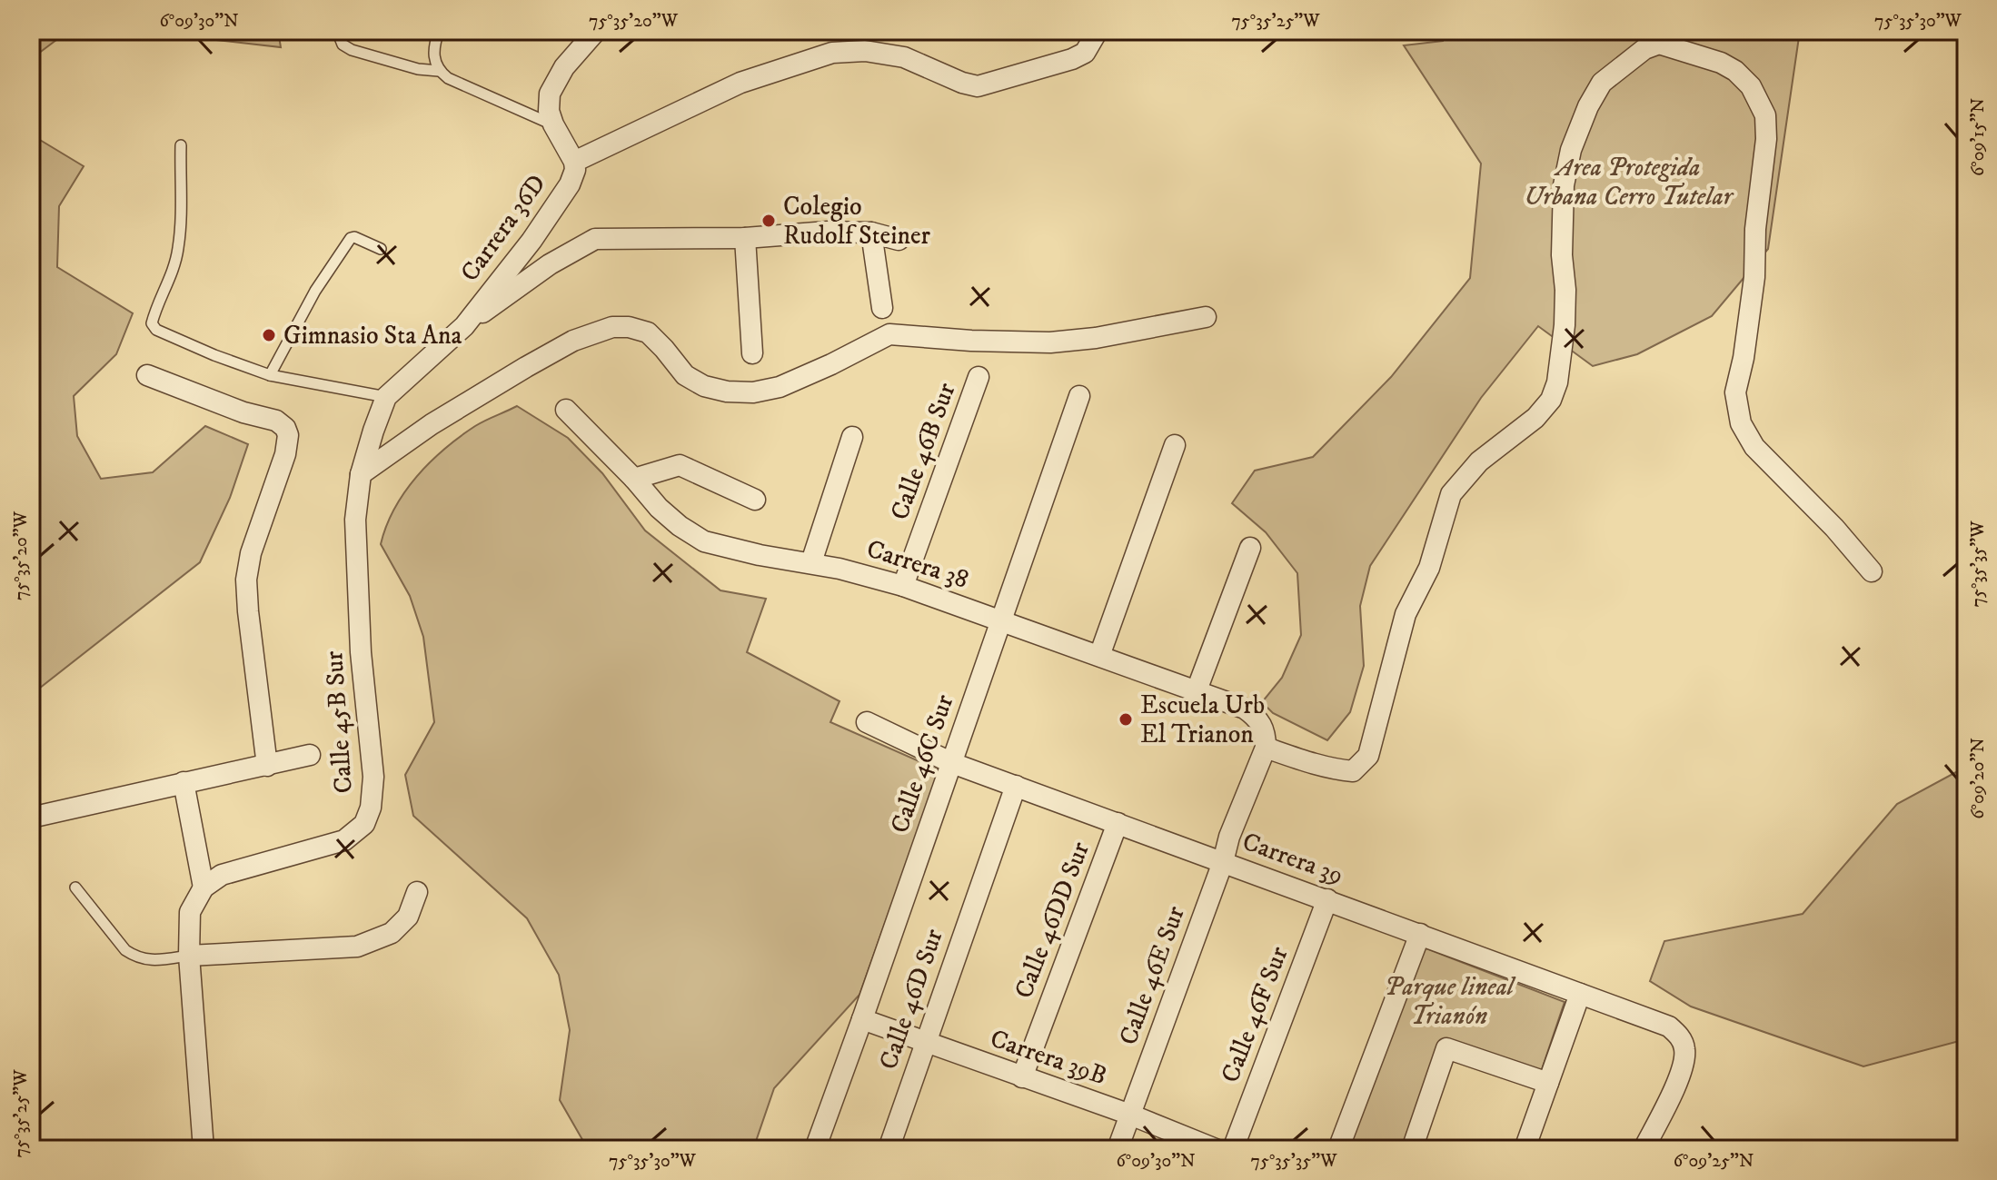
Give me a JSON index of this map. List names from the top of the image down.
{
  "streets": {
    "street": [
      "Carrera 36D",
      "Calle 46B Sur",
      "Carrera 38",
      "Calle 45B Sur",
      "Calle 46C Sur",
      "Carrera 39",
      "Calle 46DD Sur",
      "Calle 46E Sur",
      "Calle 46D Sur",
      "Calle 46F Sur",
      "Carrera 39B"
    ]
  },
  "crossings": [
    ["Carrera 36D", "Calle 45B Sur"],
    ["Calle 46B Sur", "Carrera 38"],
    ["Carrera 38", "Calle 46C Sur"],
    ["Calle 46C Sur", "Carrera 39"],
    ["Calle 46C Sur", "Carrera 39B"],
    ["Carrera 39", "Calle 46DD Sur"],
    ["Carrera 39", "Calle 46E Sur"],
    ["Carrera 39", "Calle 46D Sur"],
    ["Carrera 39", "Calle 46F Sur"],
    ["Calle 46DD Sur", "Carrera 39B"],
    ["Calle 46E Sur", "Carrera 39B"],
    ["Calle 46D Sur", "Carrera 39B"]
  ],
  "parks": ["Area Protegida Urbana Cerro Tutelar", "Parque lineal Trianón"],
  "places": ["Colegio Rudolf Steiner", "Gimnasio Sta Ana", "Escuela Urb El Trianon"],
  "coordinates": [
    "6°09'30\"N",
    "75°35'20\"W",
    "75°35'25\"W",
    "75°35'30\"W",
    "6°09'15\"N",
    "75°35'35\"W",
    "6°09'20\"N",
    "6°09'25\"N"
  ]
}
